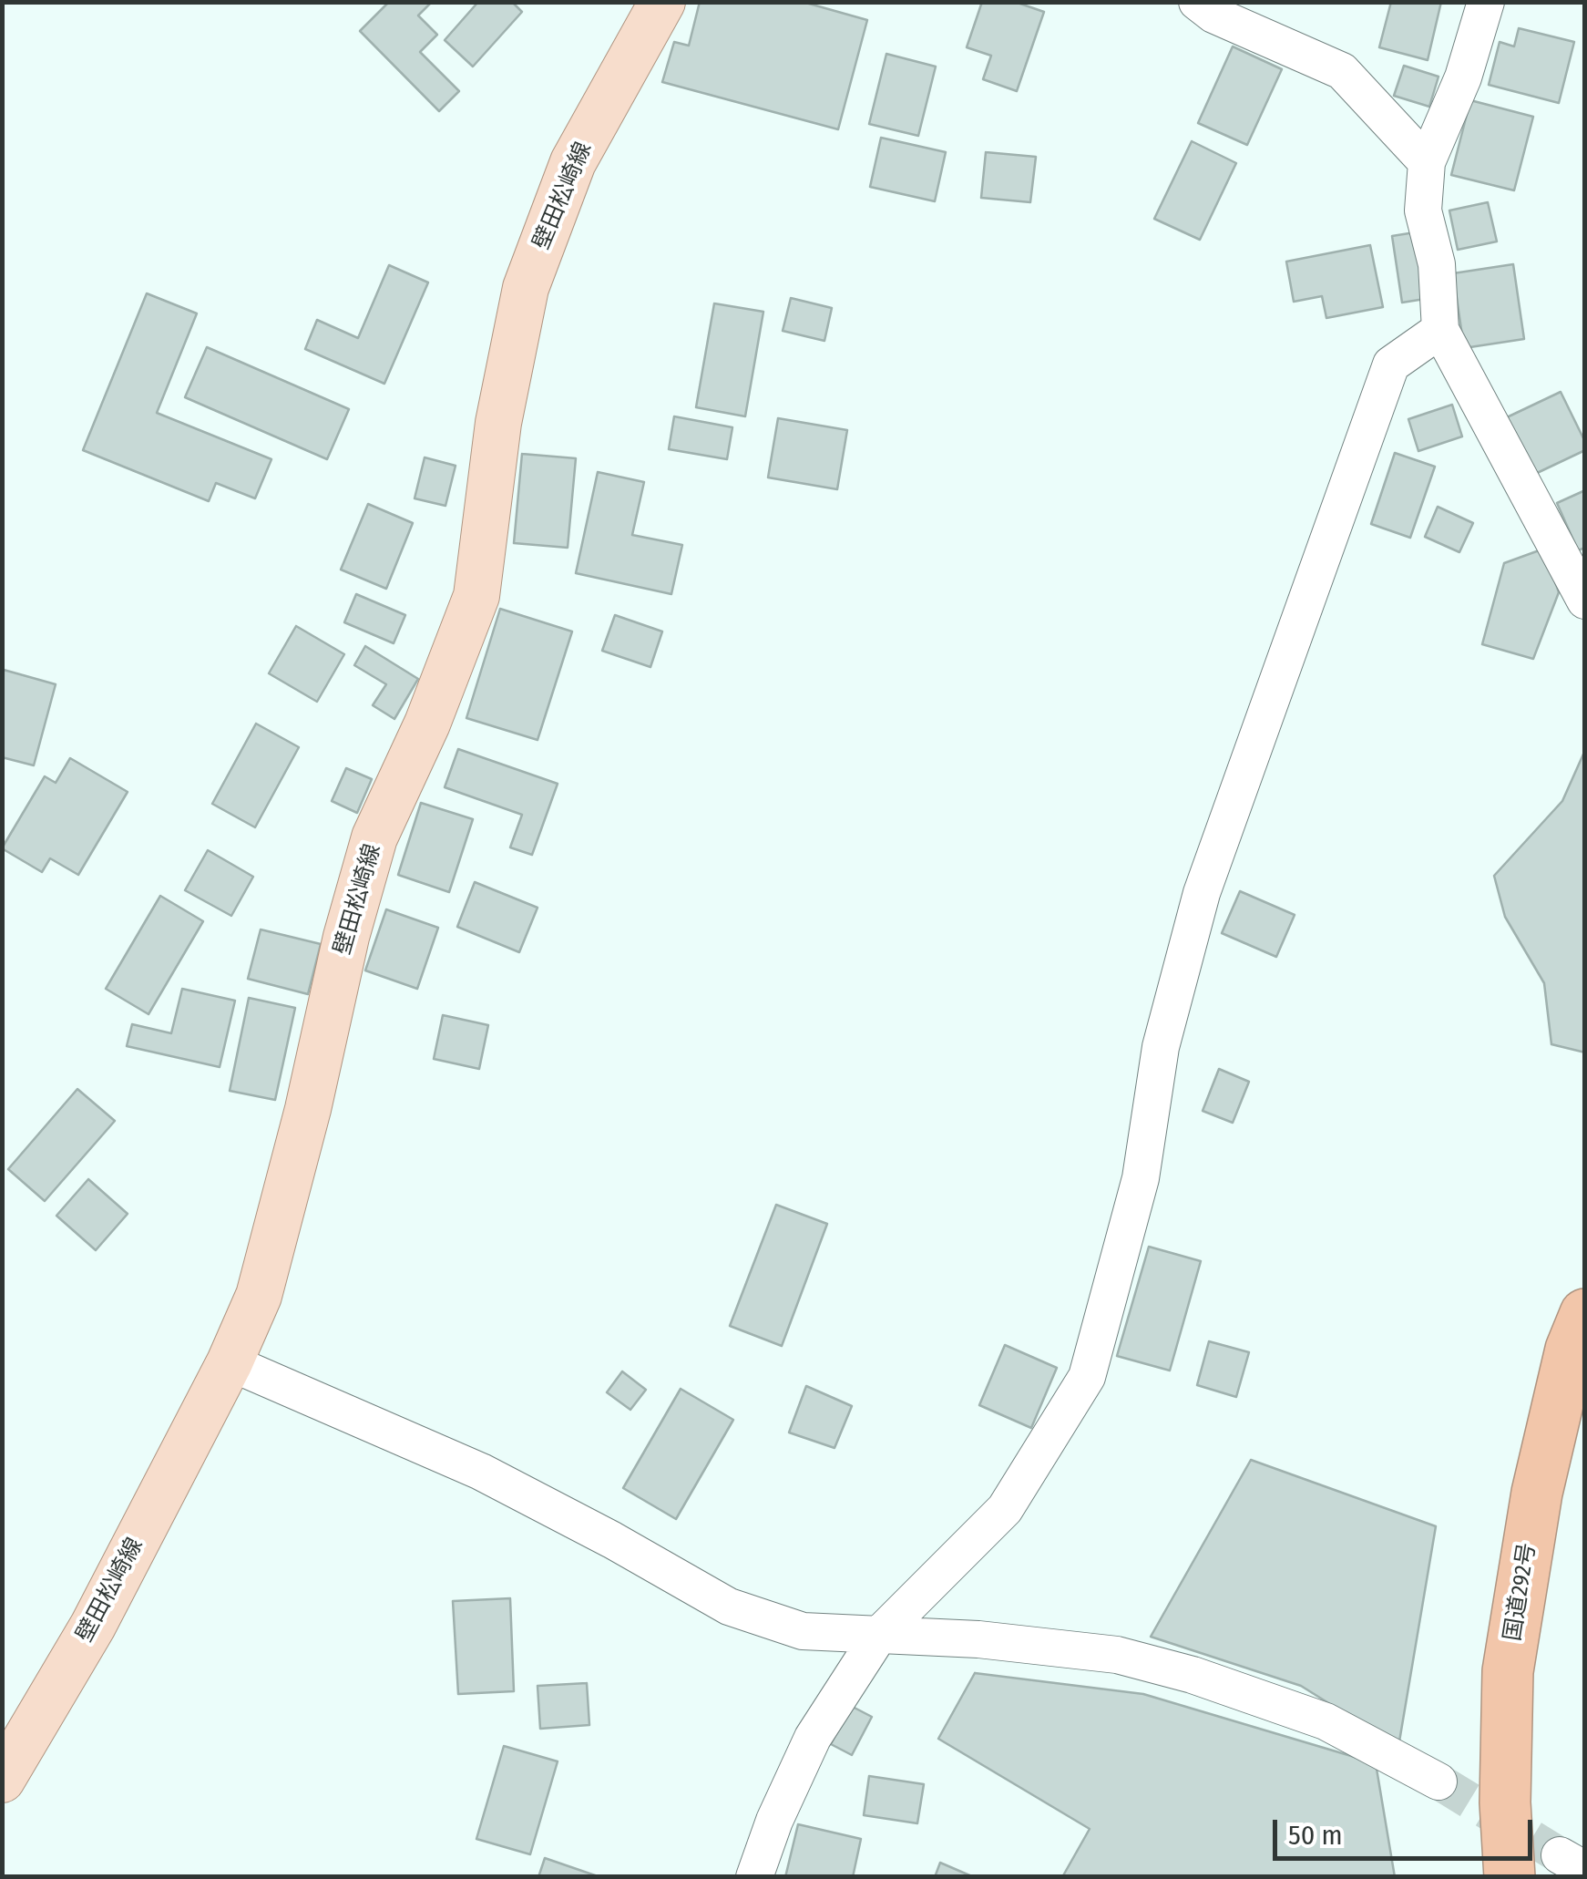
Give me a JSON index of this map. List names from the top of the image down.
{
  "streets": {
    "highway": ["国道292号"],
    "main road": ["壁田松崎線"]
  },
  "scale_bar": "50 m"
}
